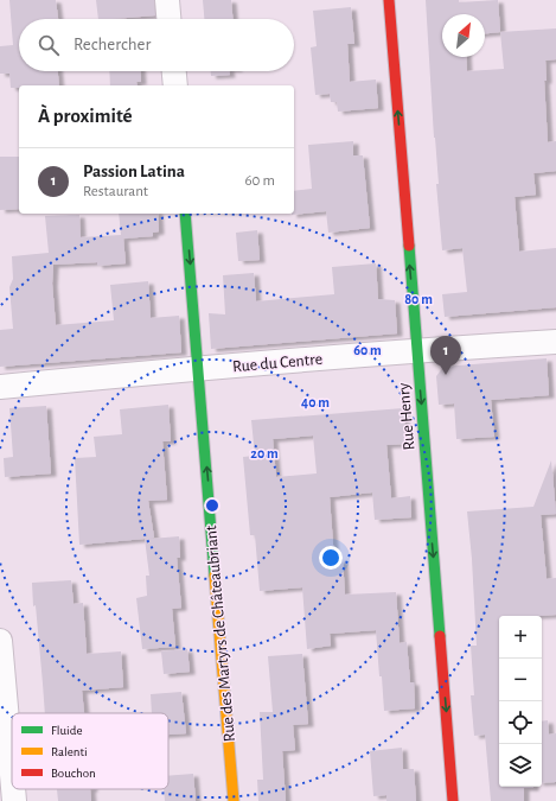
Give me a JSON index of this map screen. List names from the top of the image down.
{
  "streets": {
    "street": ["Rue du Centre", "Rue Henry", "Rue des Martyrs de Châteaubriant"]
  },
  "crossings": [
    ["Rue du Centre", "Rue Henry"],
    ["Rue du Centre", "Rue des Martyrs de Châteaubriant"]
  ],
  "legend": ["Fluide", "Ralenti", "Bouchon"],
  "north": "top right",
  "page": {
    "search": "Rechercher",
    "heading": "À proximité",
    "list": [
      {
        "mark": "1",
        "name": "Passion Latina",
        "note": "Restaurant",
        "value": "60 m"
      }
    ],
    "pins": "1",
    "map_buttons": ["+", "−"]
  },
  "rings": [
    "80 m",
    "60 m",
    "40 m",
    "20 m"
  ]
}
